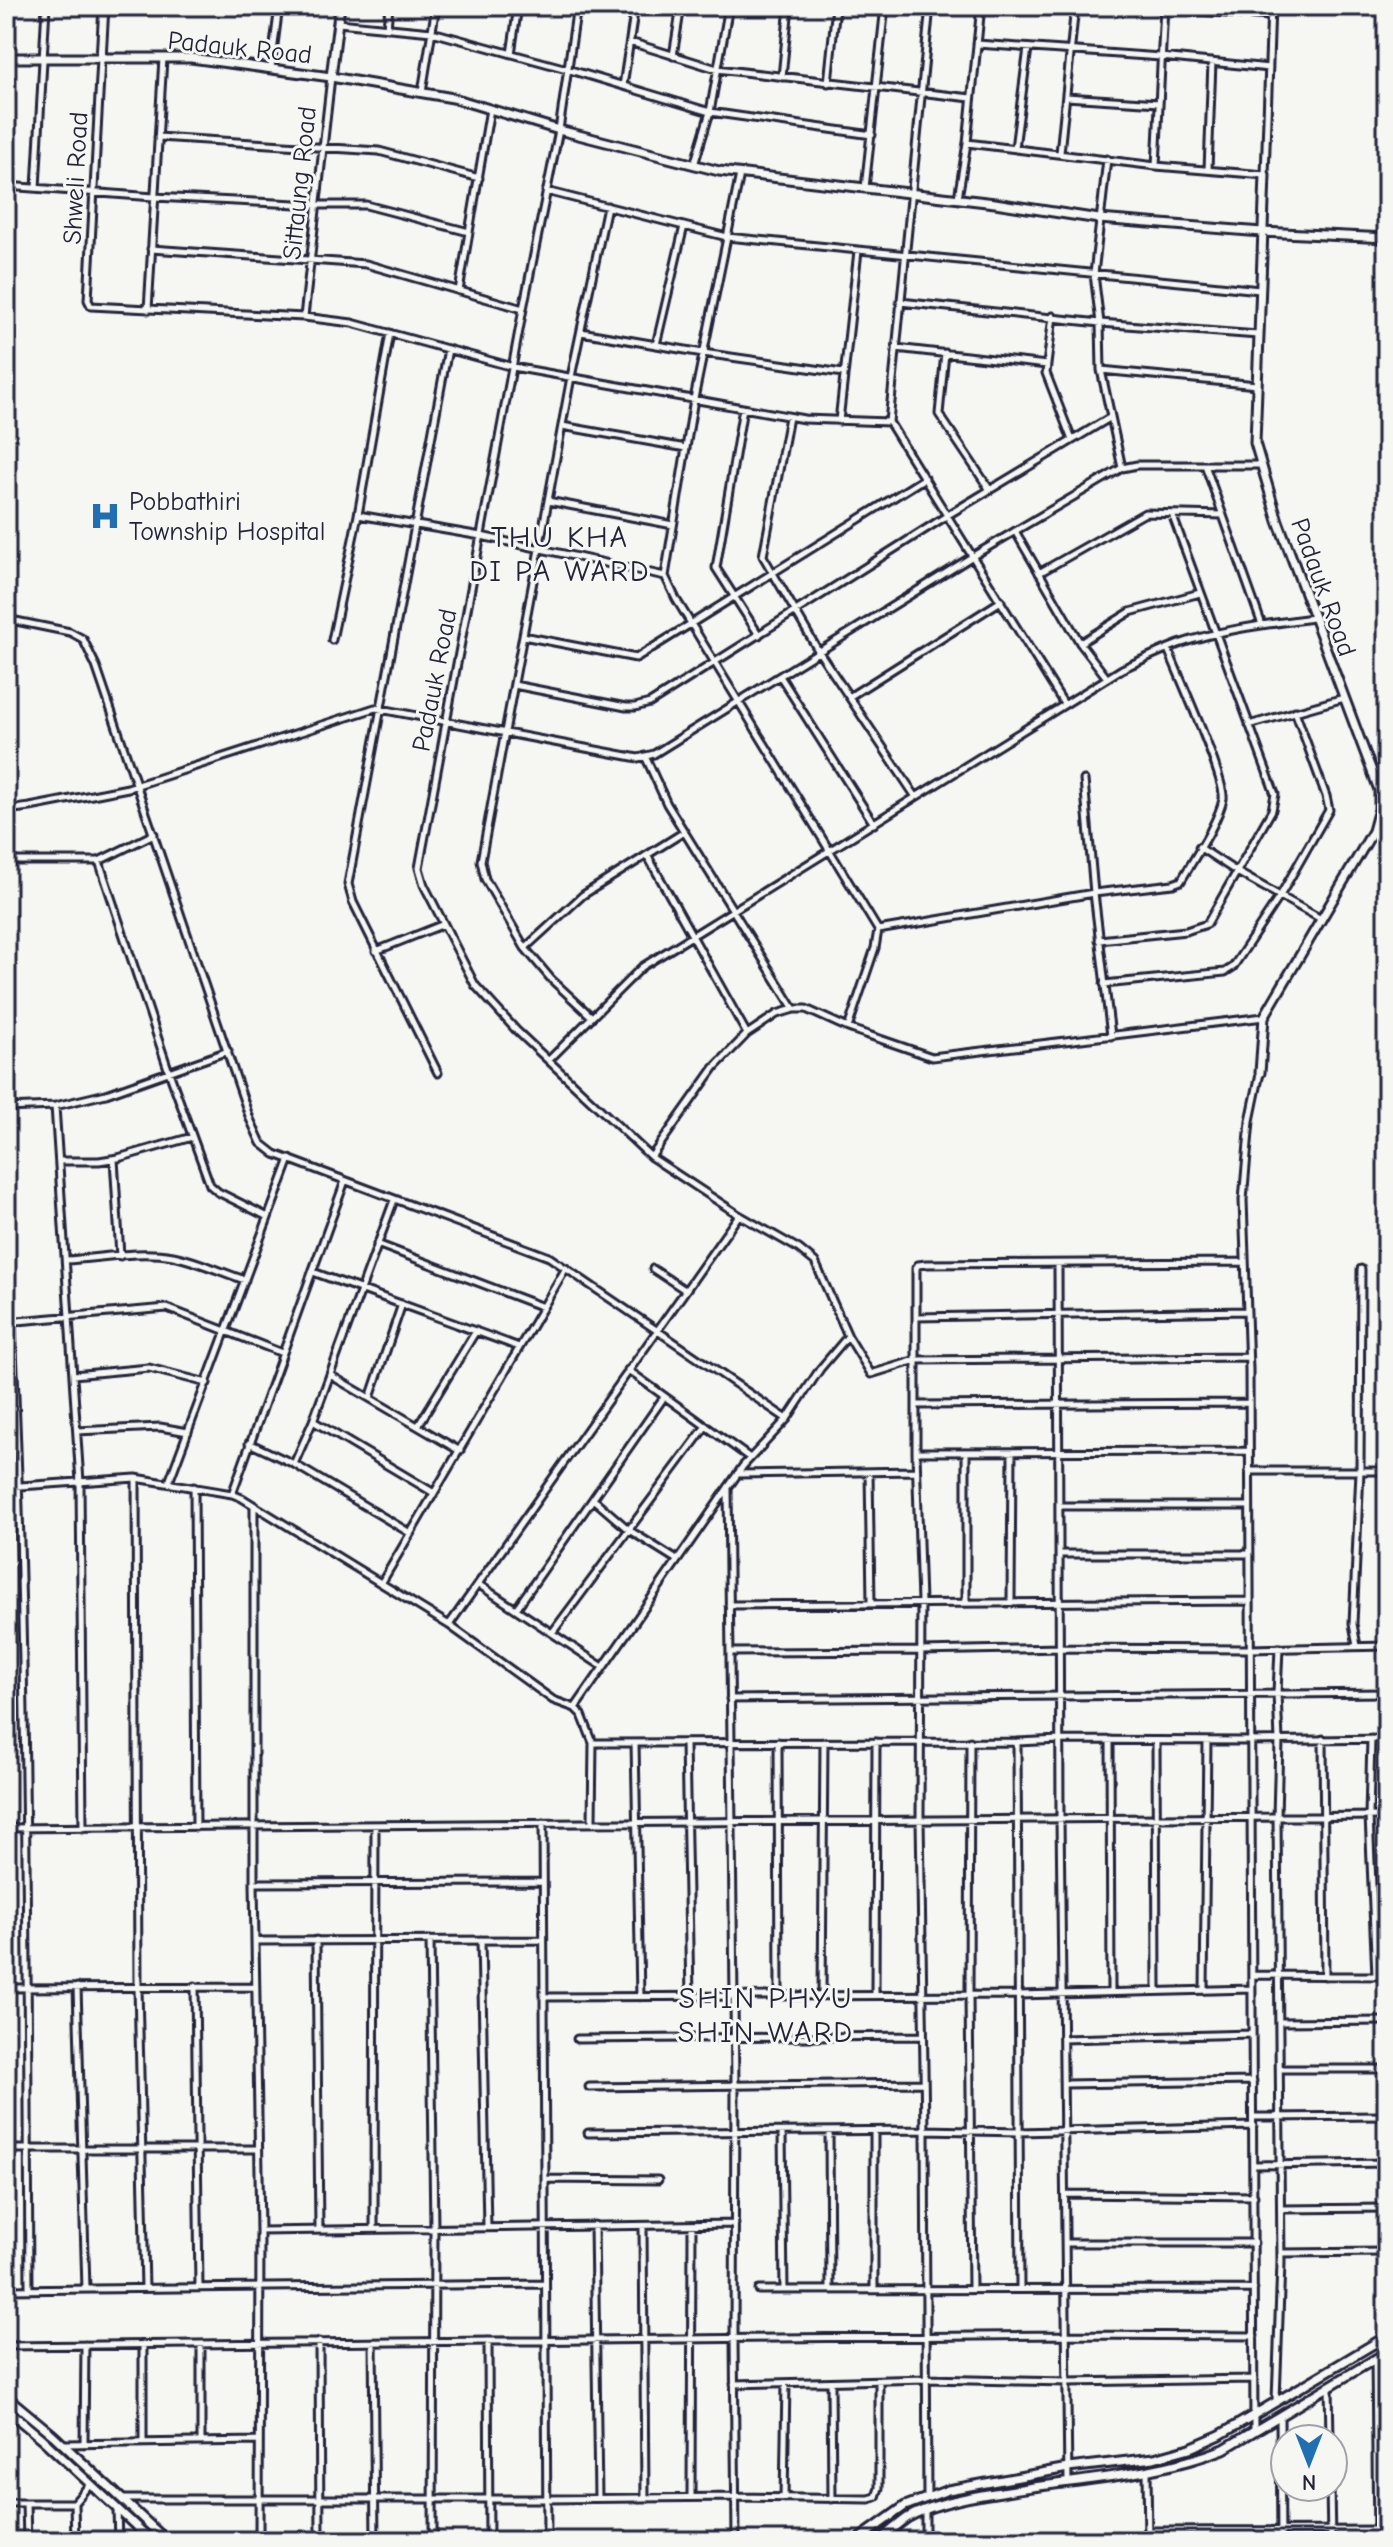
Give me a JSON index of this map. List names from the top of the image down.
{
  "streets": {
    "street": ["Padauk Road", "Shweli Road", "Sittaung Road"]
  },
  "crossings": [
    ["Padauk Road", "Shweli Road"],
    ["Padauk Road", "Sittaung Road"]
  ],
  "districts": ["THU KHA DI PA WARD", "SHIN PHYU SHIN WARD"],
  "places": {
    "hospital": ["Pobbathiri Township Hospital"]
  },
  "north": "bottom"
}
